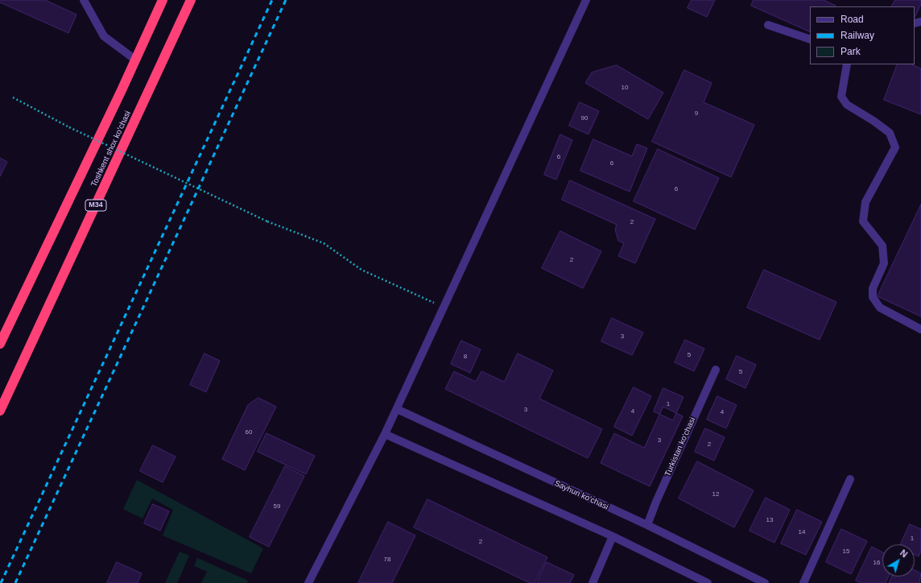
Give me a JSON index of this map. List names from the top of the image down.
{
  "streets": {
    "highway": ["Toshkent shox ko'chasi", "M34"],
    "street": ["Turkistan ko'chasi", "Sayhun ko'chasi"]
  },
  "crossings": [
    ["Turkistan ko'chasi", "Sayhun ko'chasi"]
  ],
  "house_numbers": [
    "10",
    "9",
    "90",
    "6",
    "6",
    "6",
    "2",
    "2",
    "3",
    "5",
    "8",
    "5",
    "1",
    "3",
    "4",
    "4",
    "60",
    "3",
    "2",
    "12",
    "59",
    "13",
    "14",
    "1",
    "2",
    "15",
    "78",
    "16"
  ],
  "legend": ["Road", "Railway", "Park"],
  "north": "top right"
}
